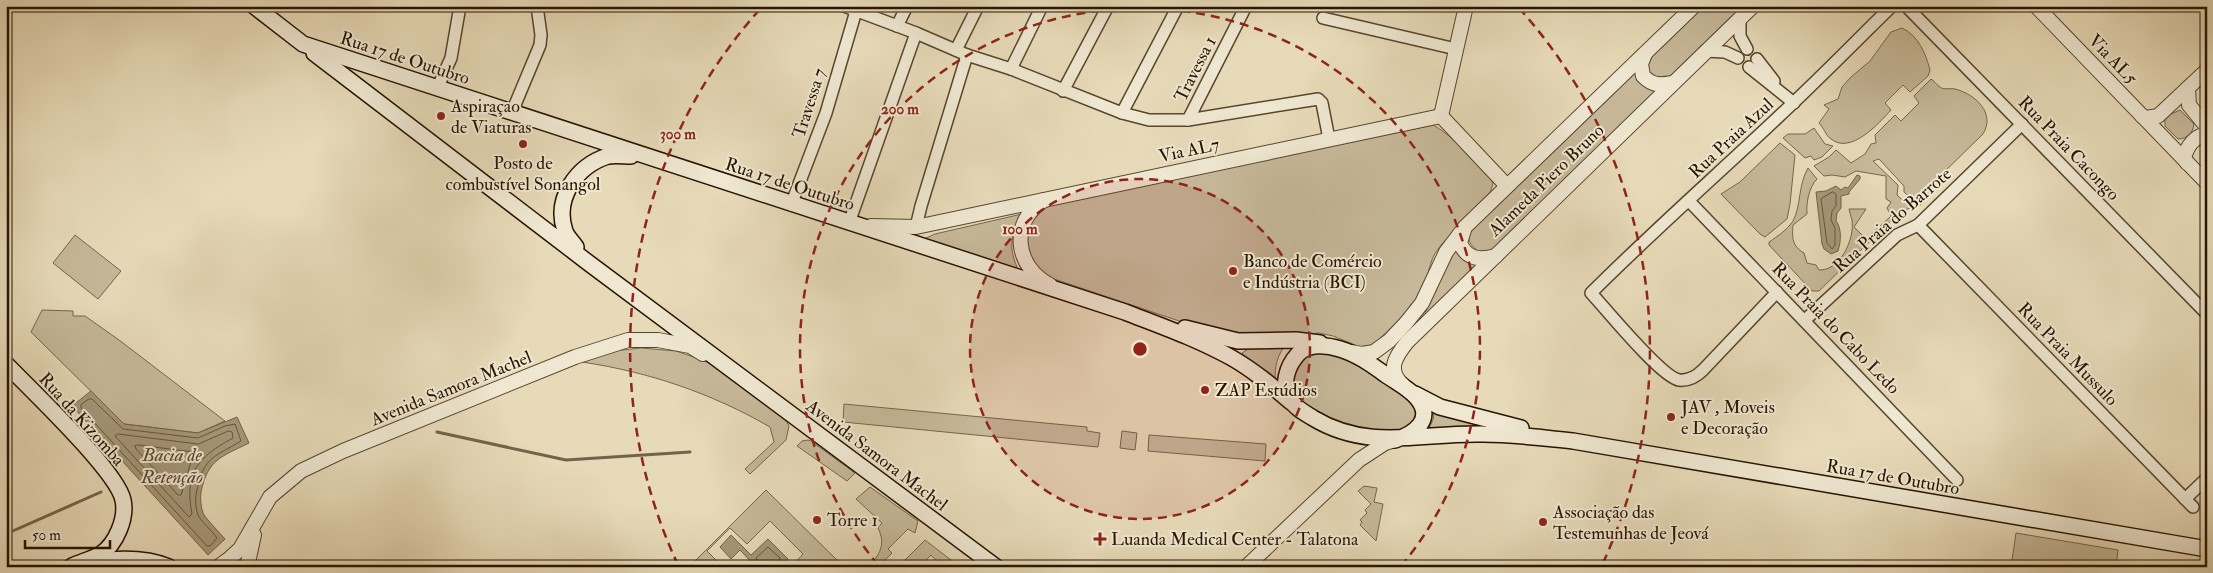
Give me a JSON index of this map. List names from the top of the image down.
{
  "streets": {
    "main road": ["Rua 17 de Outubro", "Avenida Samora Machel", "Rua da Kizomba"],
    "street": [
      "Via AL5",
      "Travessa 1",
      "Travessa 7",
      "Rua Praia Azul",
      "Rua Praia Cacongo",
      "Via AL7",
      "Alameda Piero Bruno",
      "Rua Praia do Barrote",
      "Rua Praia do Cabo Ledo",
      "Rua Praia Mussulo"
    ]
  },
  "crossings": [
    ["Rua 17 de Outubro", "Travessa 7"],
    ["Rua 17 de Outubro", "Via AL7"],
    ["Rua 17 de Outubro", "Alameda Piero Bruno"],
    ["Rua 17 de Outubro", "Avenida Samora Machel"],
    ["Rua Praia Azul", "Rua Praia do Cabo Ledo"],
    ["Rua Praia Cacongo", "Rua Praia do Barrote"],
    ["Rua Praia do Barrote", "Rua Praia do Cabo Ledo"],
    ["Rua Praia do Barrote", "Rua Praia Mussulo"]
  ],
  "water": ["Bacia de Retenção"],
  "places": {
    "other": [
      "Aspiraçao de Viaturas",
      "Posto de combustível Sonangol",
      "Banco de Comércio e Indústria (BCI)",
      "ZAP Estúdios",
      "JAV , Moveis e Decoração",
      "Torre 1",
      "Associação das Testemunhas de Jeová"
    ],
    "health": ["Luanda Medical Center - Talatona"]
  },
  "scale_bar": "50 m",
  "rings": ["200 m", "300 m", "100 m"]
}
